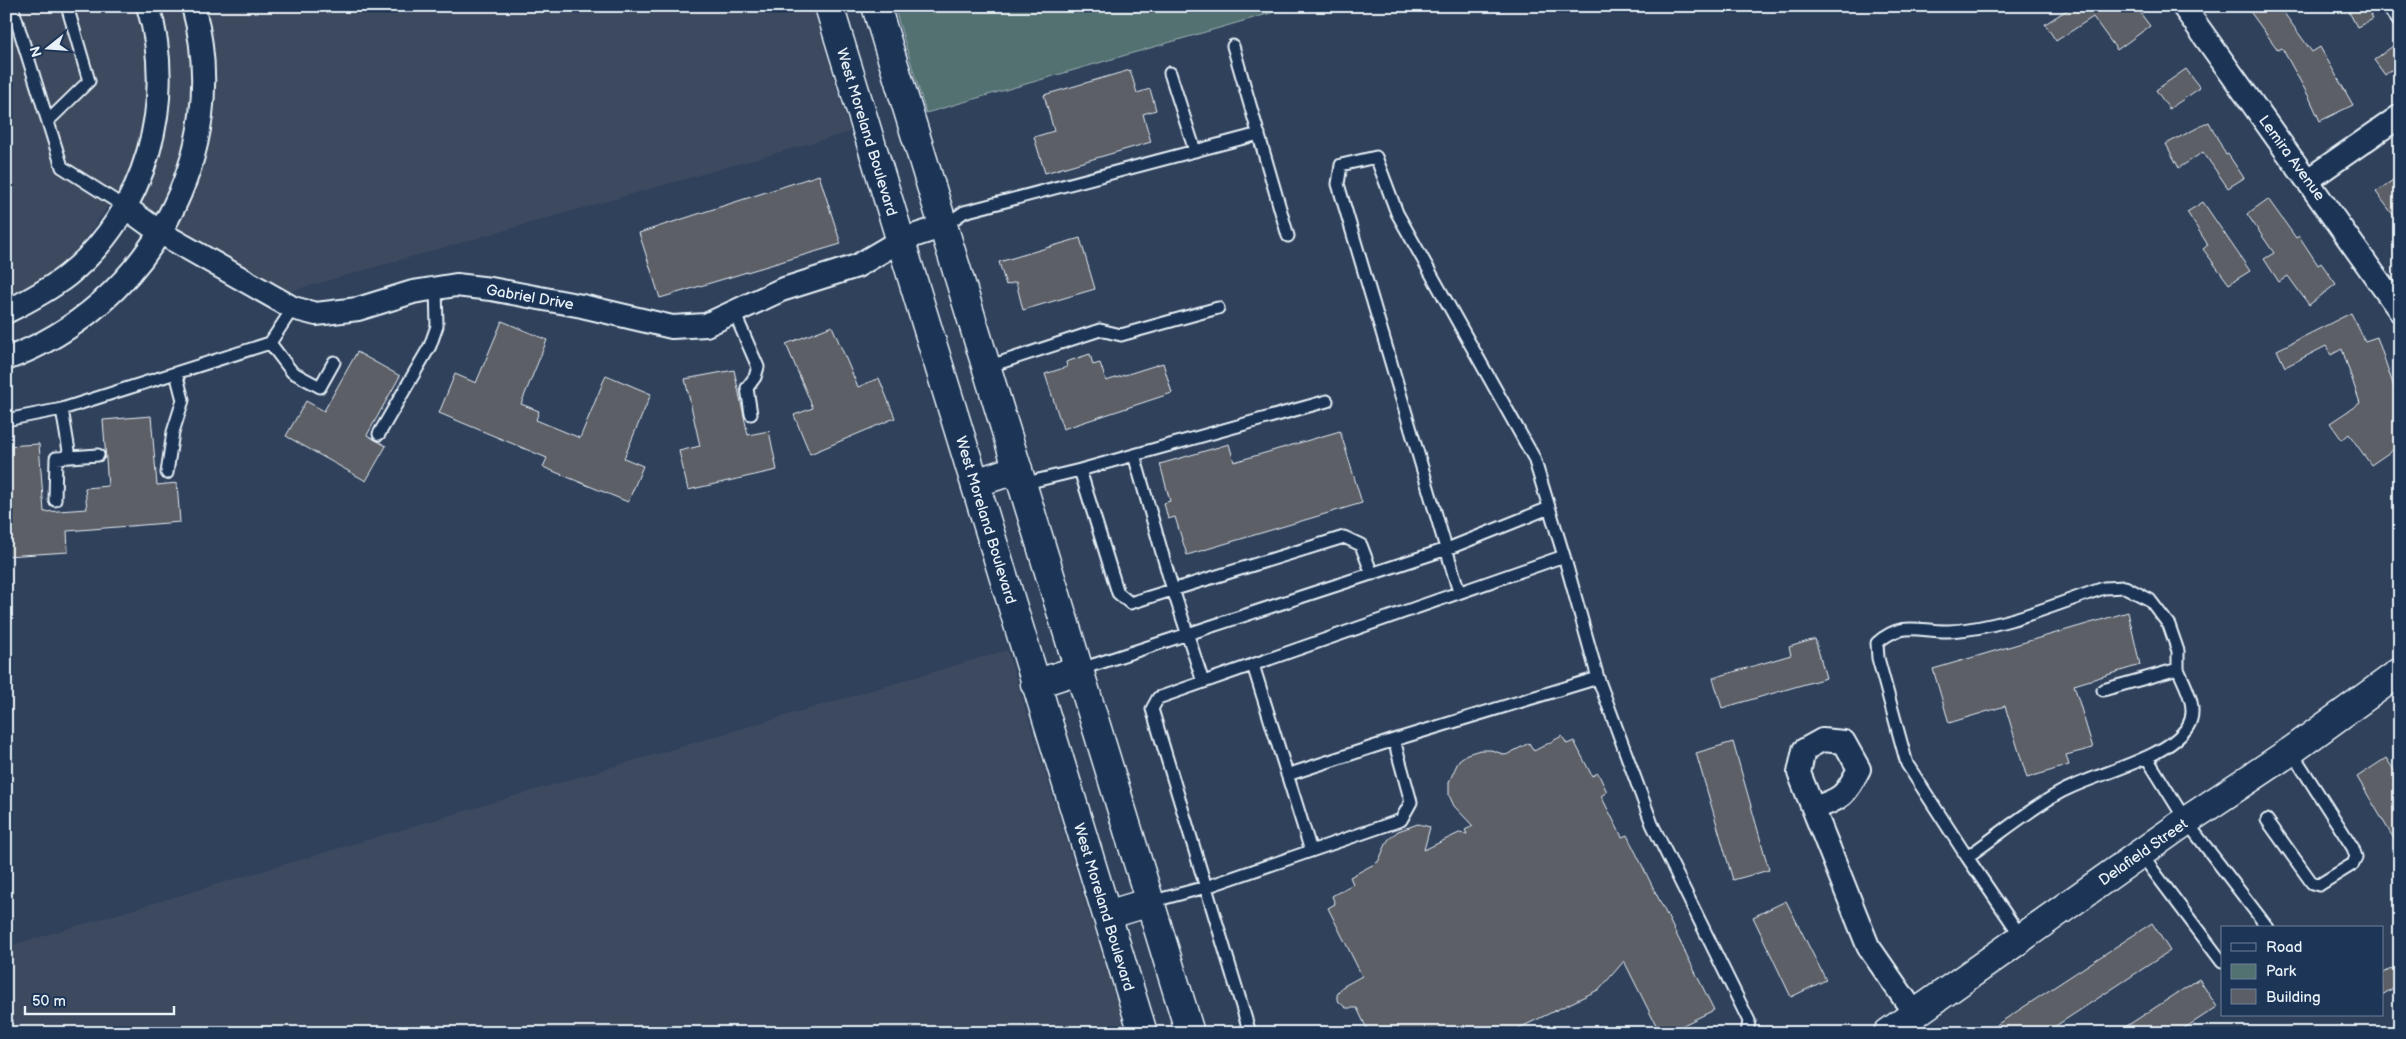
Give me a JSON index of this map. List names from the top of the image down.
{
  "streets": {
    "street": [
      "West Moreland Boulevard",
      "Lemira Avenue",
      "Gabriel Drive",
      "Delafield Street"
    ]
  },
  "crossings": [
    ["West Moreland Boulevard", "Gabriel Drive"]
  ],
  "legend": ["Road", "Park", "Building"],
  "scale_bar": "50 m",
  "north": "left"
}
